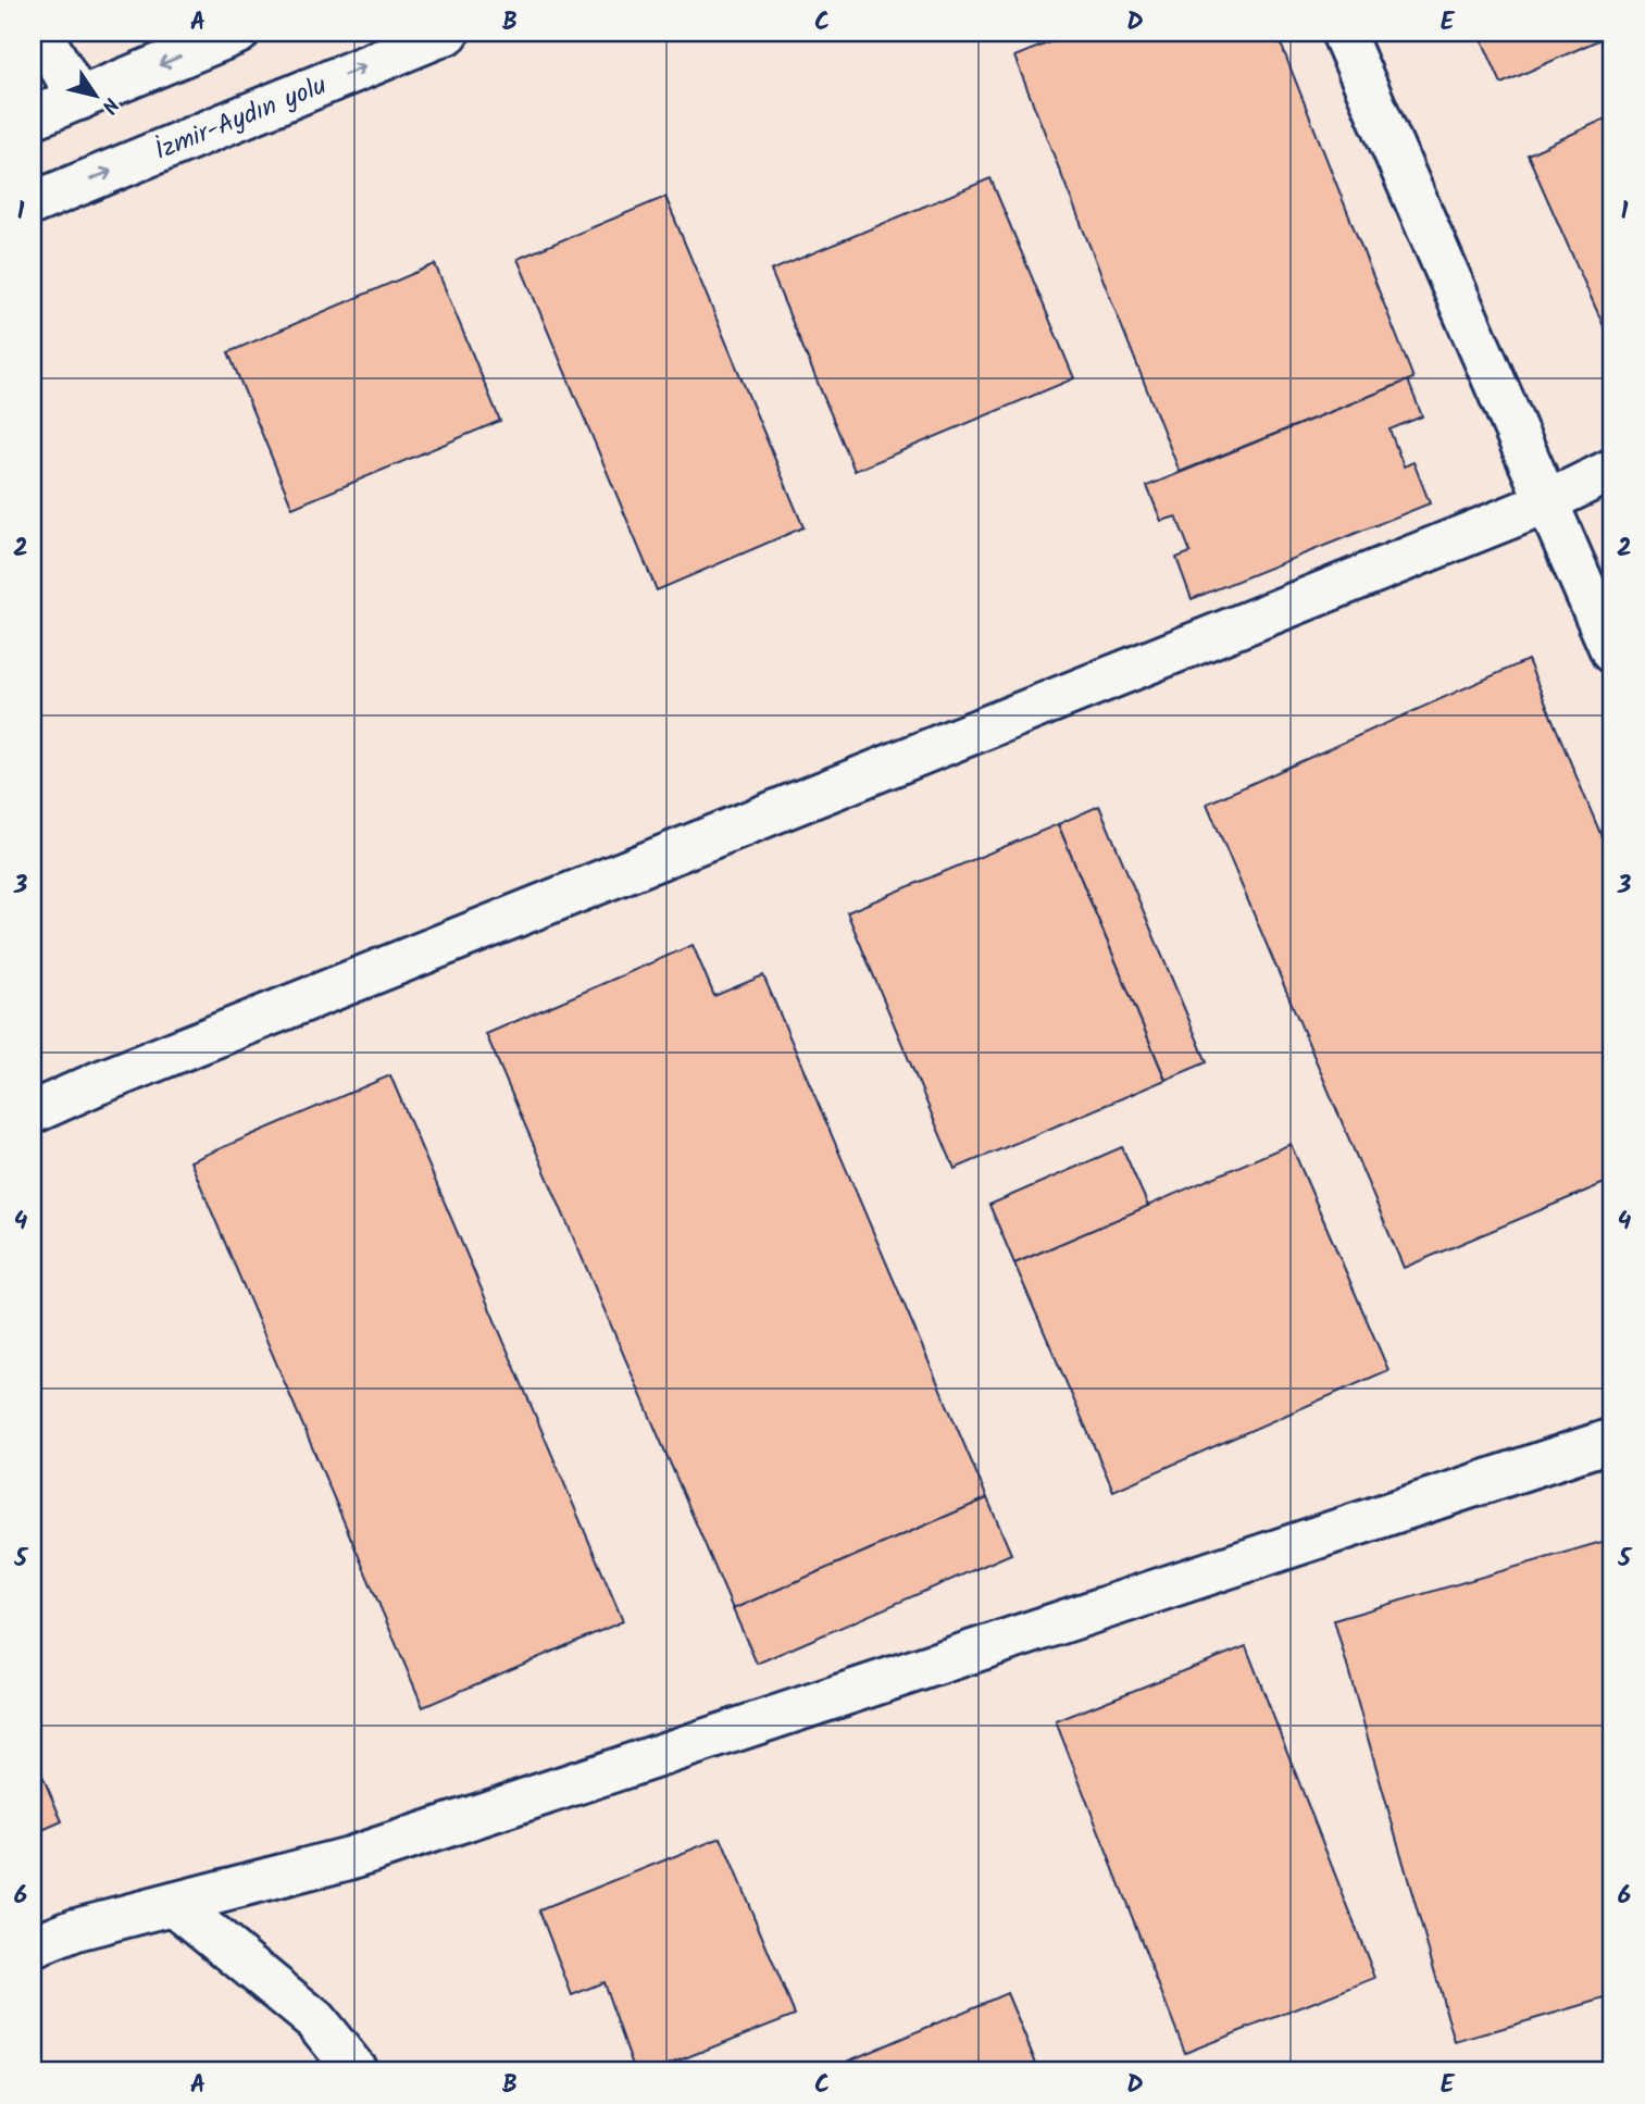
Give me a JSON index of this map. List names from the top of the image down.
{
  "streets": {
    "main road": ["İzmir-Aydın yolu"]
  },
  "north": "bottom right",
  "grid": {
    "columns": [
      "A",
      "B",
      "C",
      "D",
      "E"
    ],
    "rows": [
      "1",
      "2",
      "3",
      "4",
      "5",
      "6"
    ]
  }
}
